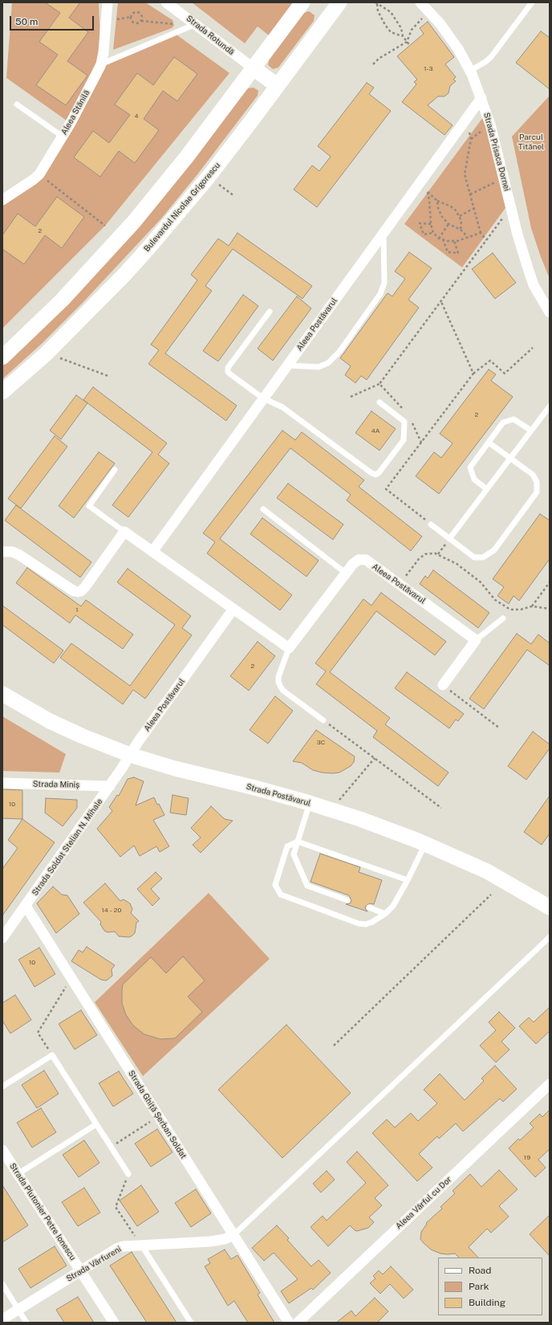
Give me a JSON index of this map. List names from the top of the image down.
{
  "streets": {
    "main road": ["Bulevardul Nicolae Grigorescu", "Strada Postăvarul"],
    "street": [
      "Strada Rotundă",
      "Aleea Stănilă",
      "Strada Prisaca Dornei",
      "Aleea Postăvarul",
      "Strada Miniș",
      "Strada Soldat Stelian N. Mihale",
      "Strada Ghiță Șerban Soldat",
      "Aleea Vârful cu Dor",
      "Strada Plutonier Petre Ionescu",
      "Strada Vârfureni"
    ]
  },
  "crossings": [
    ["Strada Prisaca Dornei", "Aleea Postăvarul"],
    ["Aleea Postăvarul", "Strada Postăvarul"],
    ["Aleea Postăvarul", "Strada Soldat Stelian N. Mihale"],
    ["Strada Miniș", "Strada Soldat Stelian N. Mihale"],
    ["Strada Postăvarul", "Strada Soldat Stelian N. Mihale"],
    ["Strada Soldat Stelian N. Mihale", "Strada Ghiță Șerban Soldat"],
    ["Strada Ghiță Șerban Soldat", "Strada Vârfureni"],
    ["Strada Plutonier Petre Ionescu", "Strada Vârfureni"]
  ],
  "parks": ["Parcul Titănel"],
  "house_numbers": [
    "1-3",
    "4",
    "2",
    "2",
    "4A",
    "1",
    "2",
    "3C",
    "10",
    "14 - 20",
    "10",
    "19"
  ],
  "legend": ["Road", "Park", "Building"],
  "scale_bar": "50 m"
}
